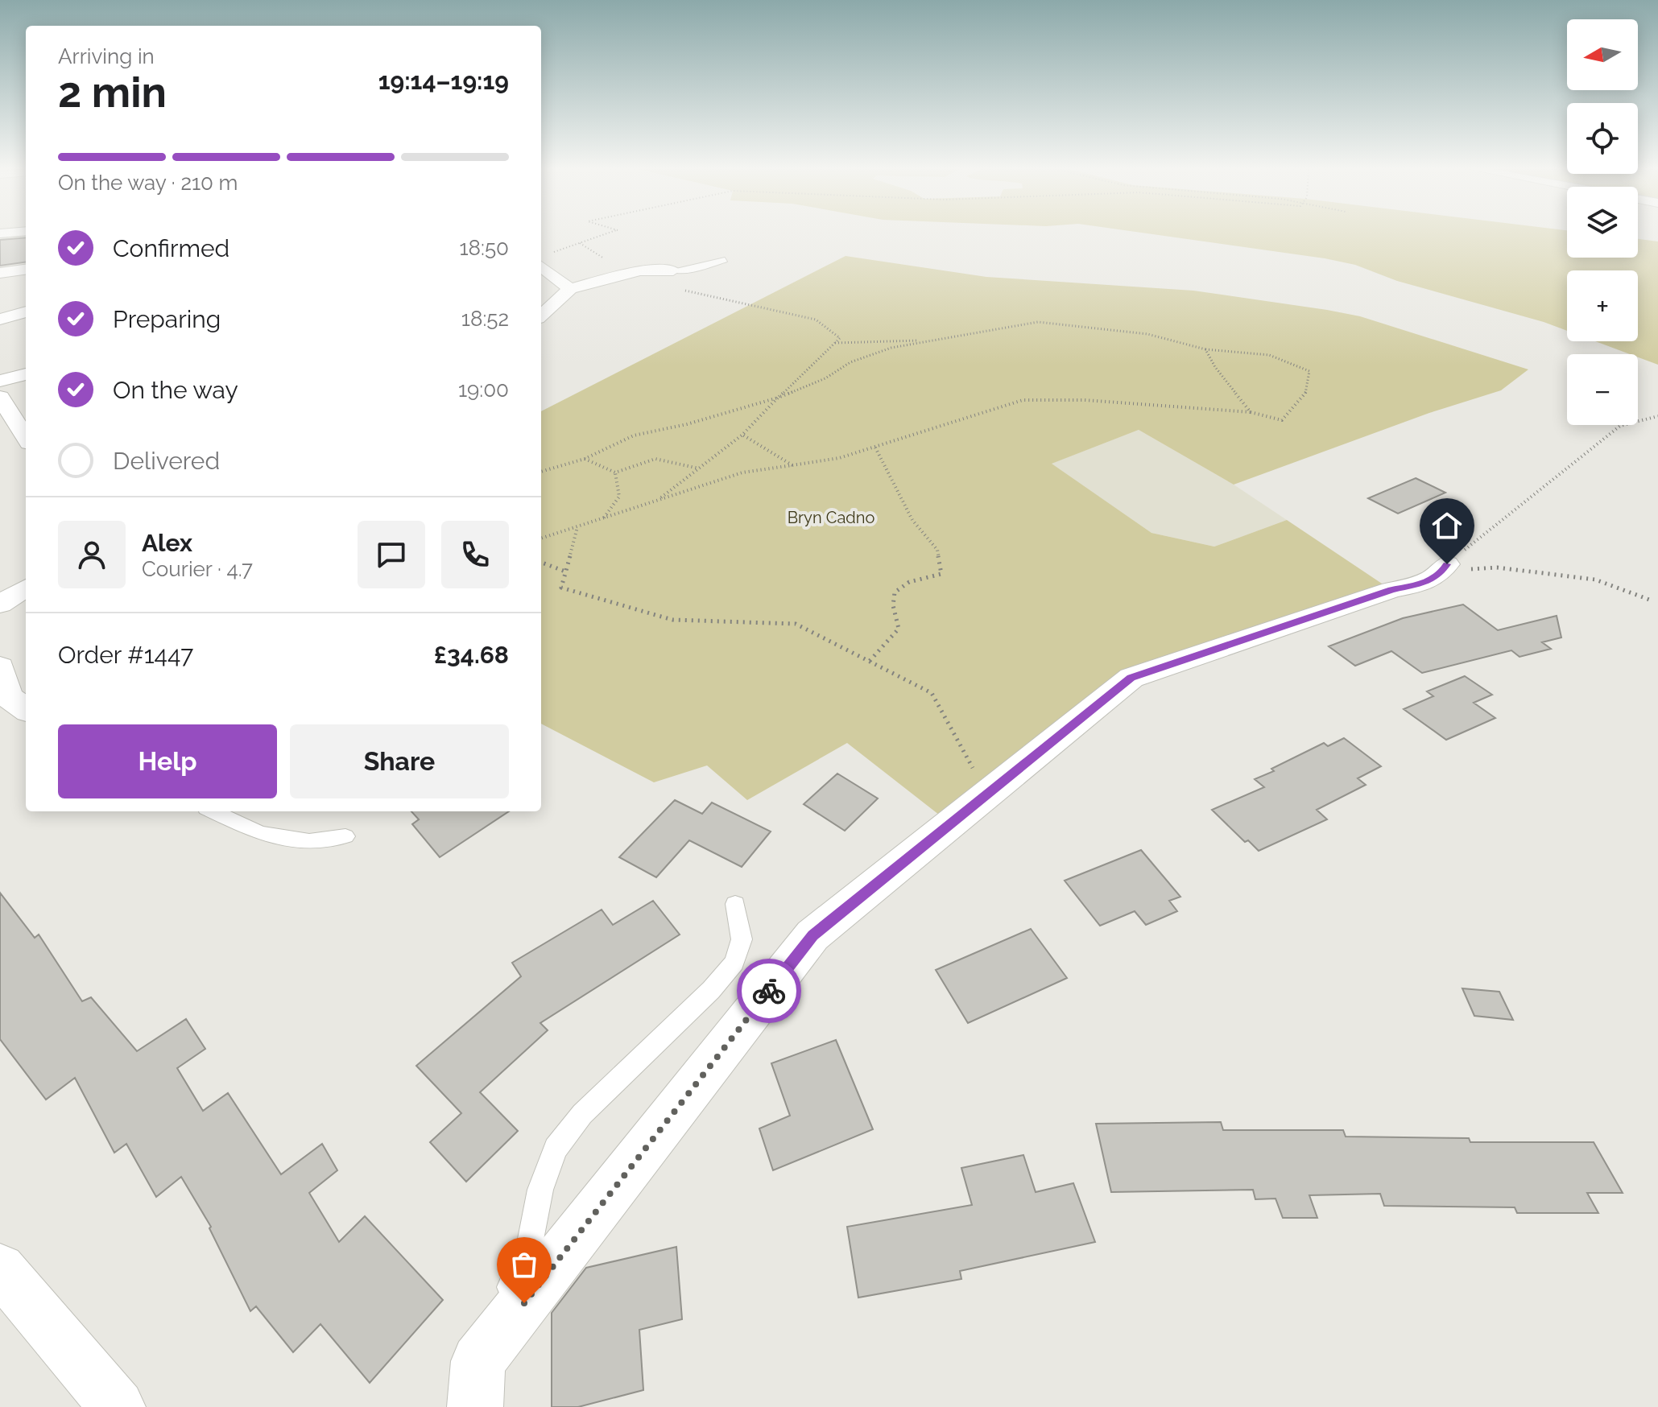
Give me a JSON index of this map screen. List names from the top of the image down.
{
  "parks": ["Bryn Cadno"],
  "north": "left",
  "page": {
    "map_buttons": ["+", "−"],
    "heading": ["2 min", "Arriving in", "19:14–19:19"],
    "panel": [
      "Alex",
      "Courier · 4.7",
      "Order #1447",
      "£34.68"
    ],
    "bar": "On the way · 210 m",
    "list": [
      ["Confirmed", "18:50"],
      ["Preparing", "18:52"],
      ["On the way", "19:00"],
      "Delivered"
    ],
    "buttons": ["Help", "Share"]
  }
}
